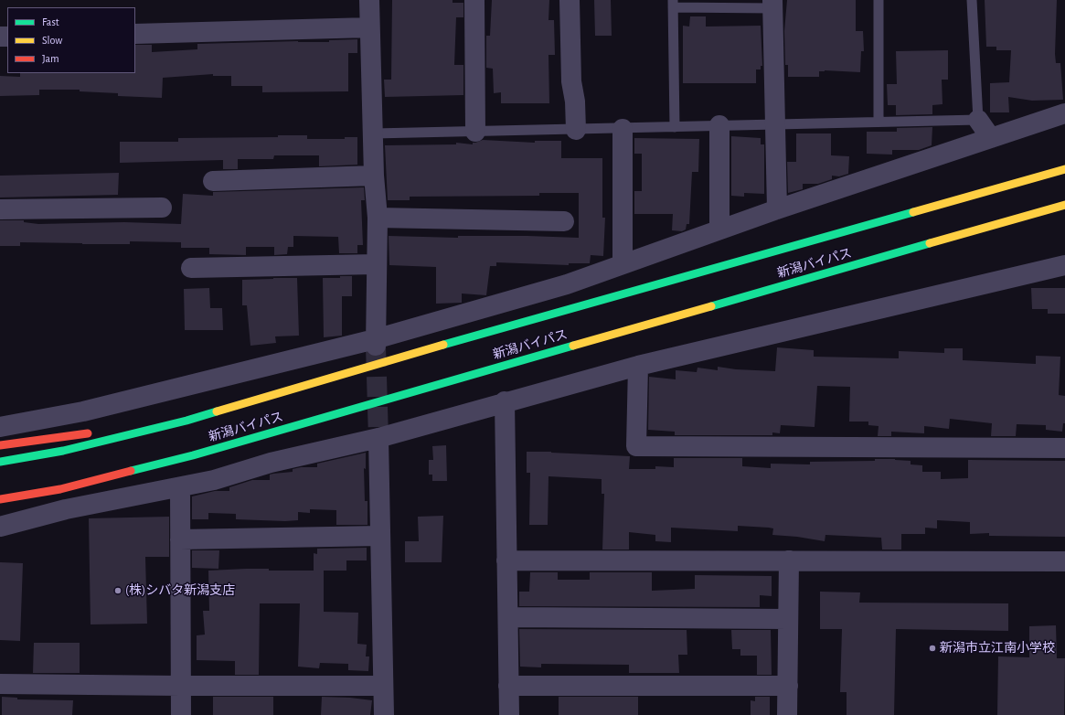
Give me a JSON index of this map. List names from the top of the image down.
{
  "streets": {
    "highway": ["新潟バイパス"]
  },
  "places": ["(株)シバタ新潟支店", "新潟市立江南小学校"],
  "legend": ["Fast", "Slow", "Jam"]
}
